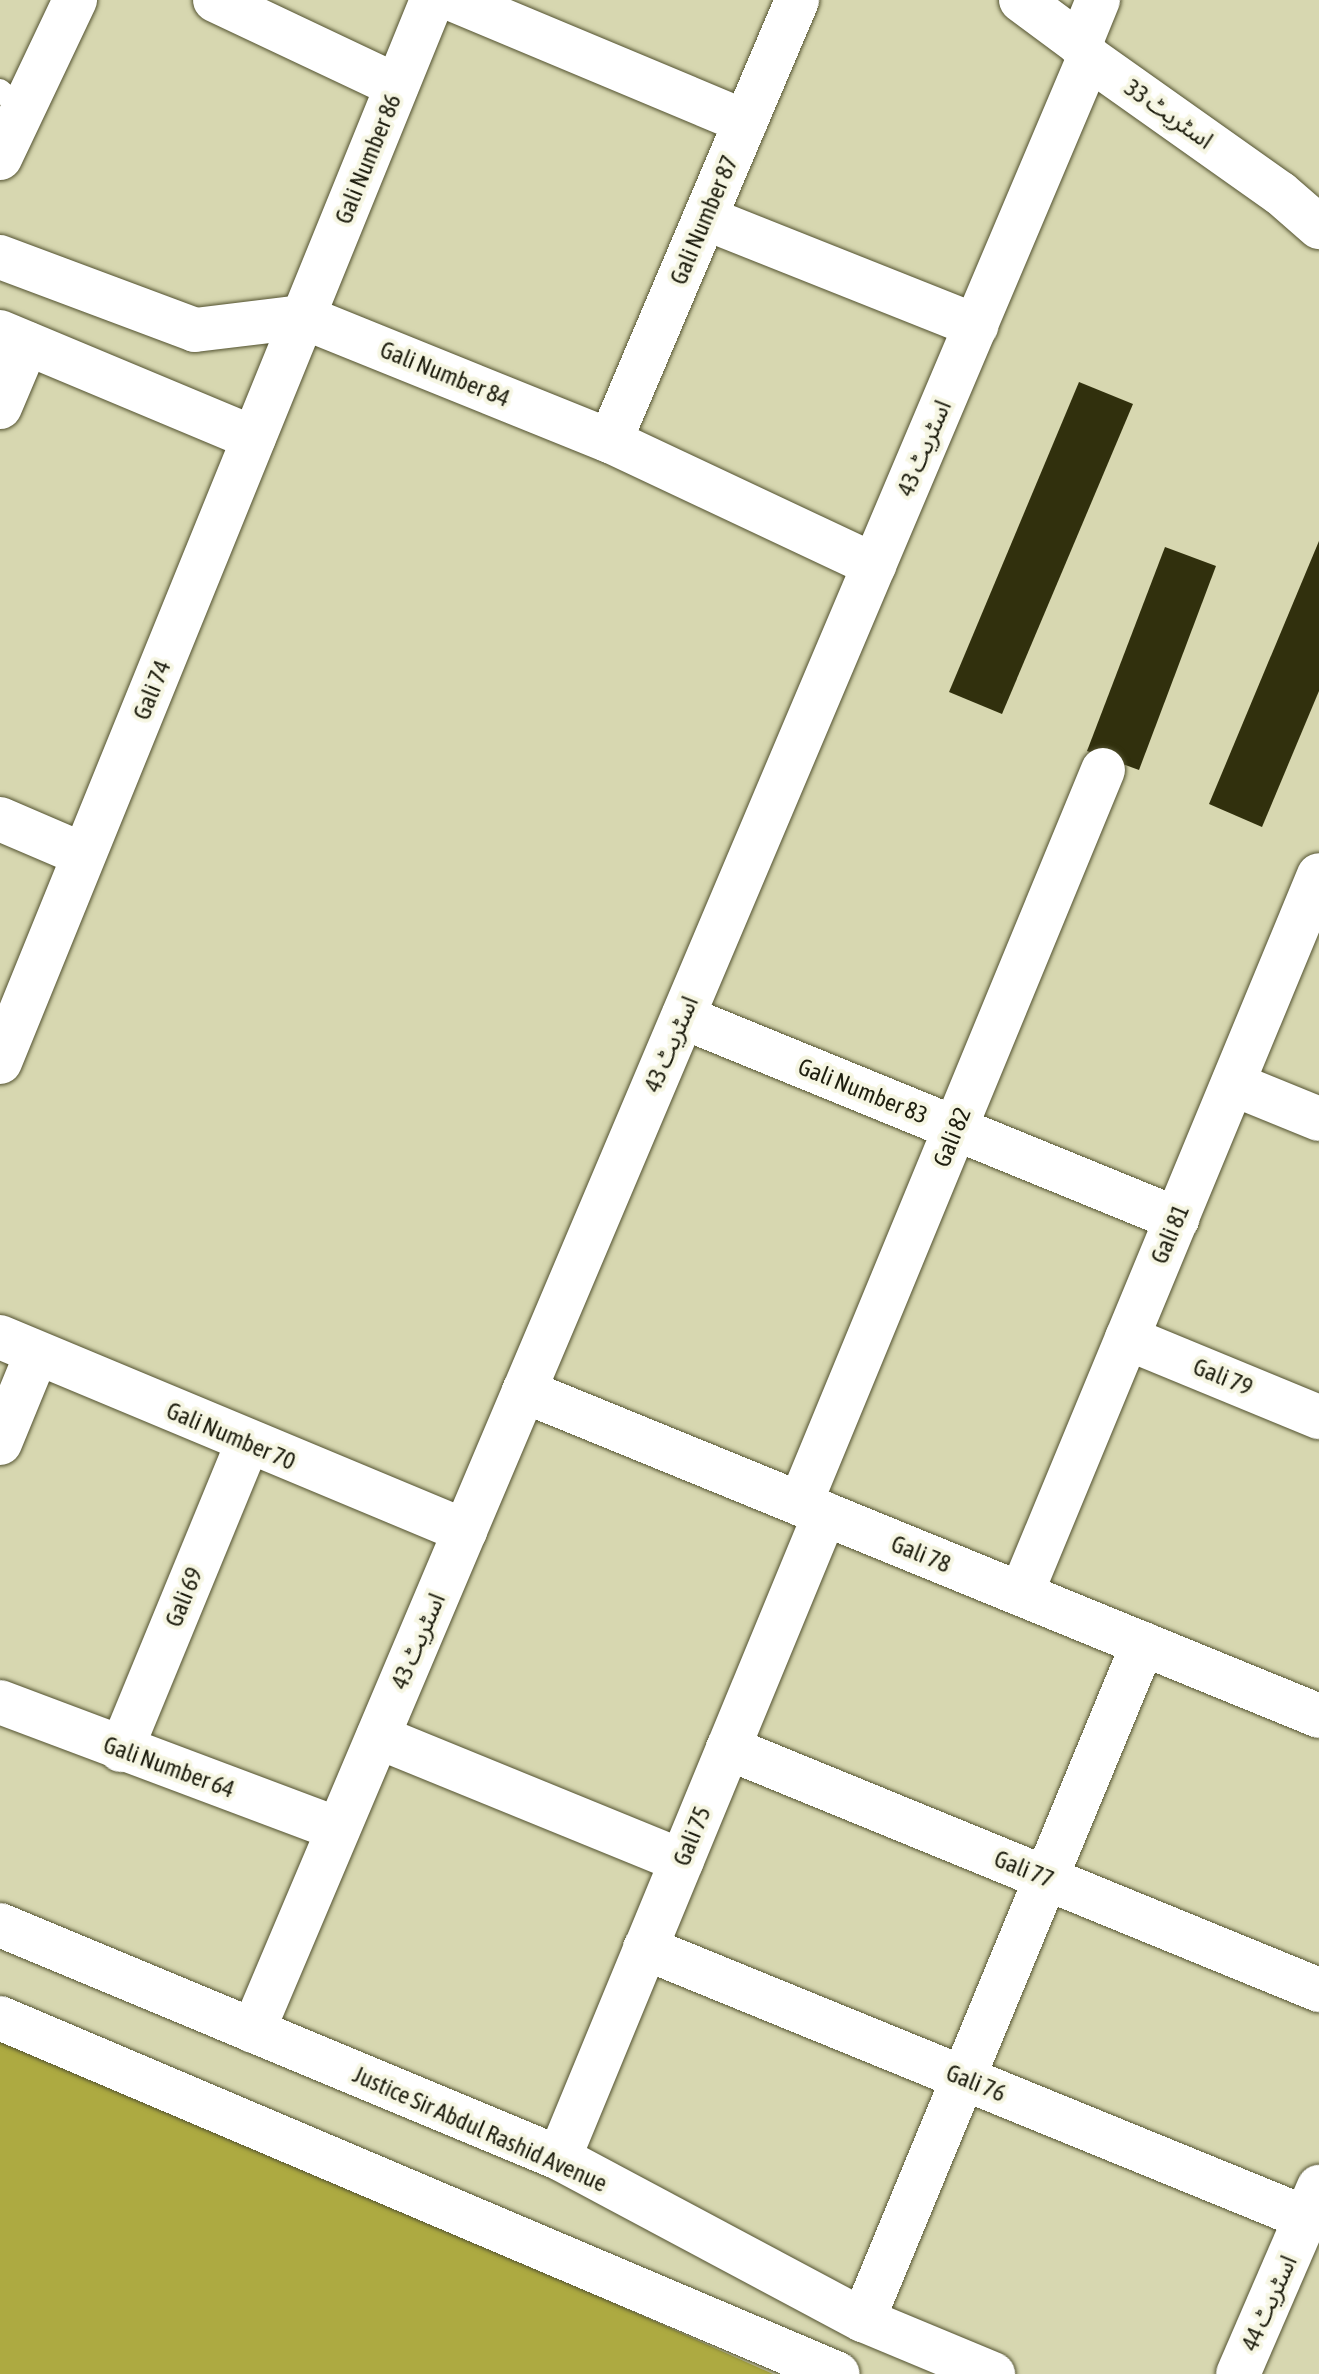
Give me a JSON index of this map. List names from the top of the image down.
{
  "streets": {
    "street": [
      "اسٹریٹ 33",
      "Gali Number 86",
      "Gali Number 87",
      "Gali Number 84",
      "اسٹریٹ 43",
      "Gali 74",
      "Gali Number 83",
      "Gali 82",
      "Gali 81",
      "Gali 79",
      "Gali Number 70",
      "Gali 78",
      "Gali 69",
      "Gali Number 64",
      "Gali 75",
      "Gali 77",
      "Gali 76",
      "Justice Sir Abdul Rashid Avenue",
      "اسٹریٹ 44"
    ]
  },
  "crossings": [
    ["اسٹریٹ 33", "اسٹریٹ 43"],
    ["Gali Number 86", "Gali Number 84"],
    ["Gali Number 86", "Gali 74"],
    ["Gali Number 87", "Gali Number 84"],
    ["Gali Number 84", "اسٹریٹ 43"],
    ["Gali Number 84", "Gali 74"],
    ["اسٹریٹ 43", "Gali Number 83"],
    ["اسٹریٹ 43", "Gali Number 70"],
    ["اسٹریٹ 43", "Gali 78"],
    ["اسٹریٹ 43", "Gali Number 64"],
    ["اسٹریٹ 43", "Justice Sir Abdul Rashid Avenue"],
    ["Gali Number 83", "Gali 82"],
    ["Gali Number 83", "Gali 81"],
    ["Gali 82", "Gali 78"],
    ["Gali 82", "Gali 75"],
    ["Gali 81", "Gali 79"],
    ["Gali 81", "Gali 78"],
    ["Gali Number 70", "Gali 69"],
    ["Gali 78", "Gali 75"],
    ["Gali 69", "Gali Number 64"],
    ["Gali 75", "Gali 77"],
    ["Gali 75", "Gali 76"],
    ["Gali 75", "Justice Sir Abdul Rashid Avenue"],
    ["Gali 76", "اسٹریٹ 44"]
  ]
}
